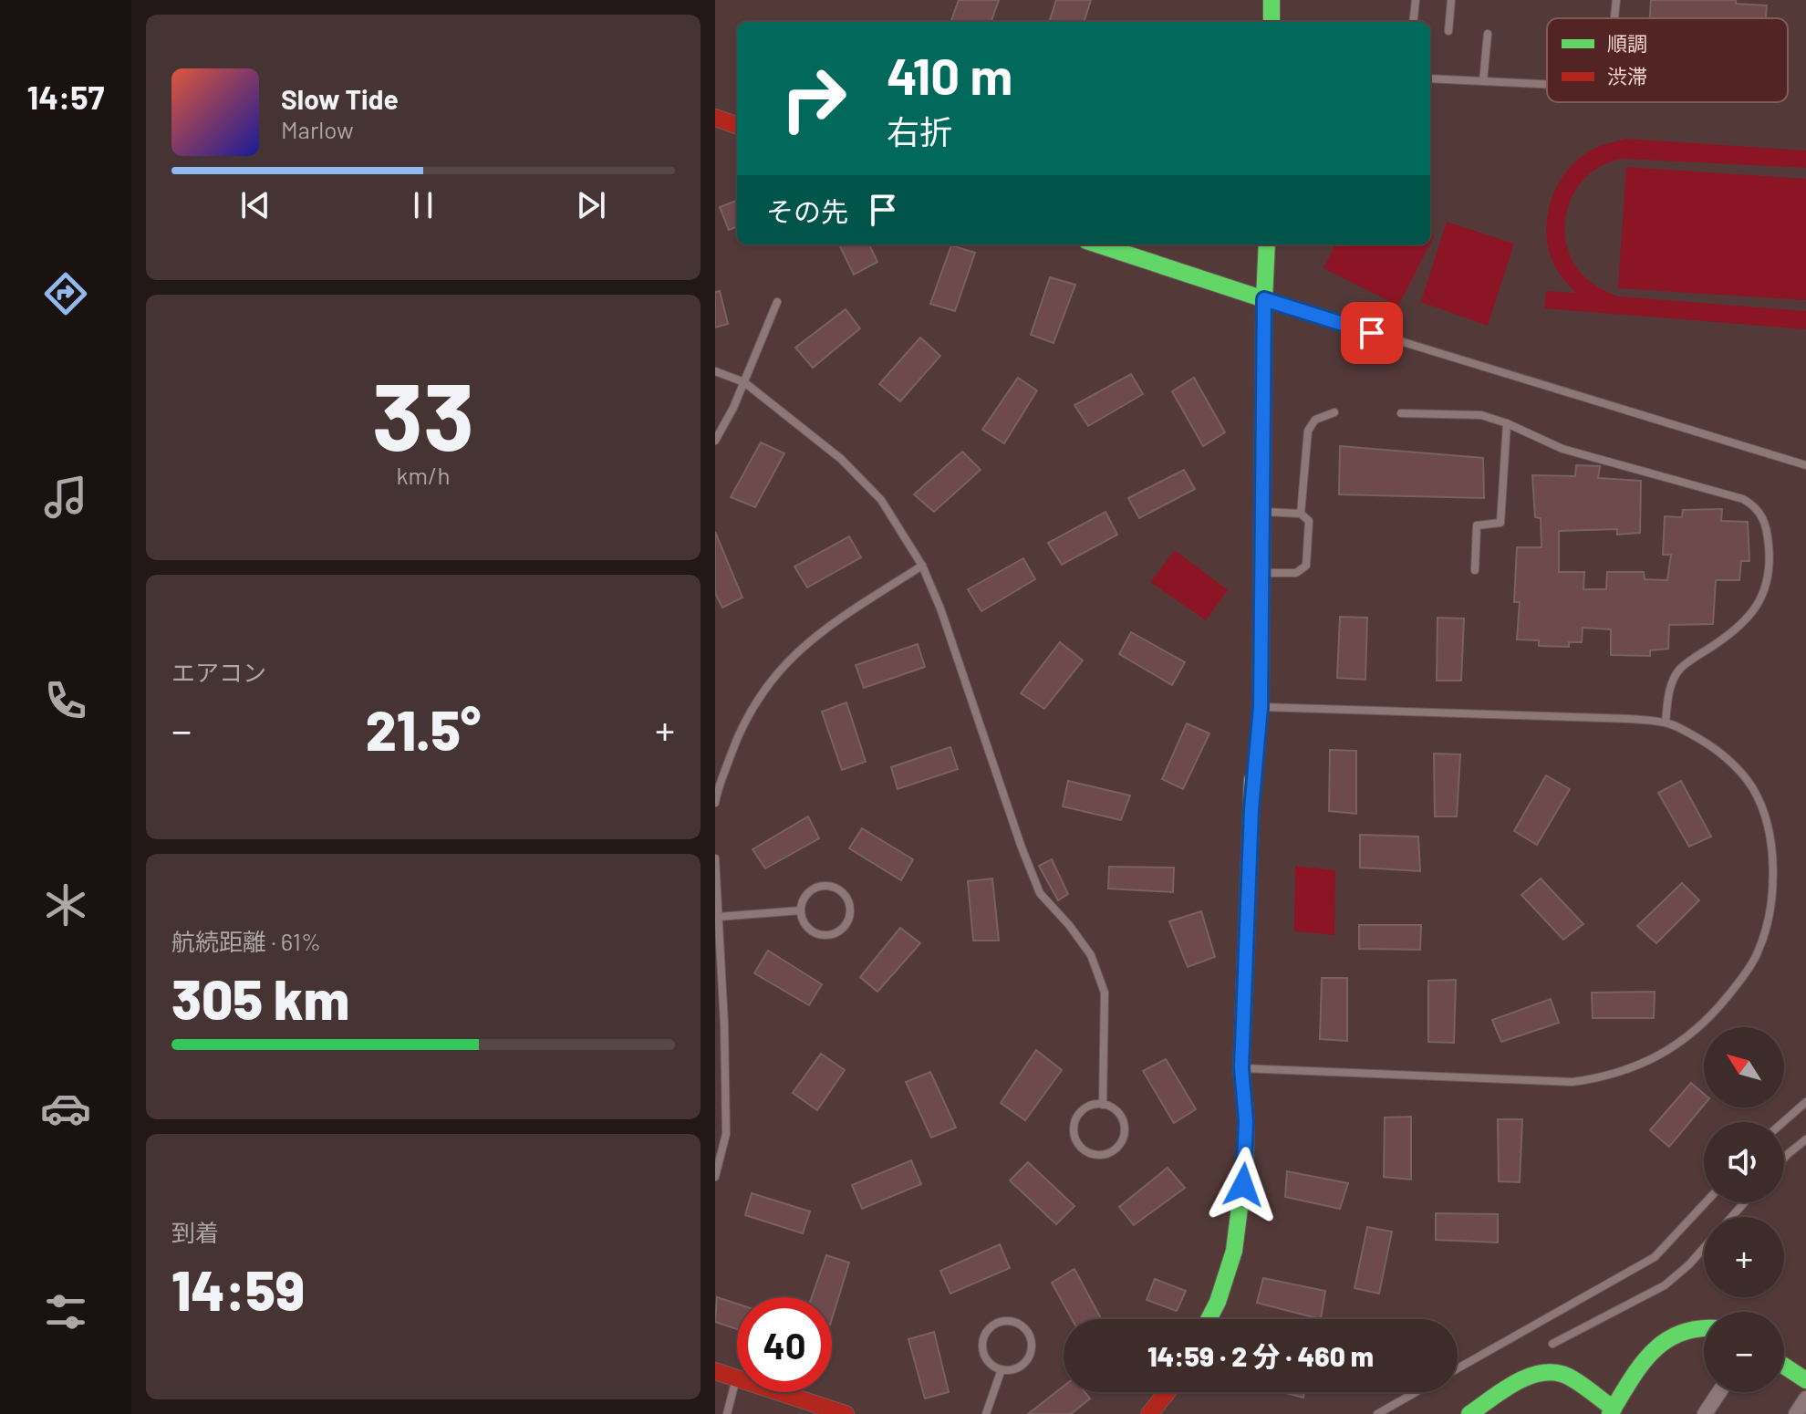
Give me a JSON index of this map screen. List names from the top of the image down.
{
  "legend": ["順調", "渋滞"],
  "north": "top left",
  "page": {
    "tabs": "14:57",
    "turn": ["410 m", "右折"],
    "song": ["Slow Tide", "Marlow"],
    "then": "その先",
    "tile": [
      ["33", "km/h"],
      "エアコン",
      ["航続距離 · 61%", "305 km"],
      ["到着", "14:59"]
    ],
    "heat": ["−", "21.5°", "+"],
    "map_buttons": ["+", "−"],
    "limit": "40",
    "trip": "14:59 · 2 分 · 460 m"
  }
}
